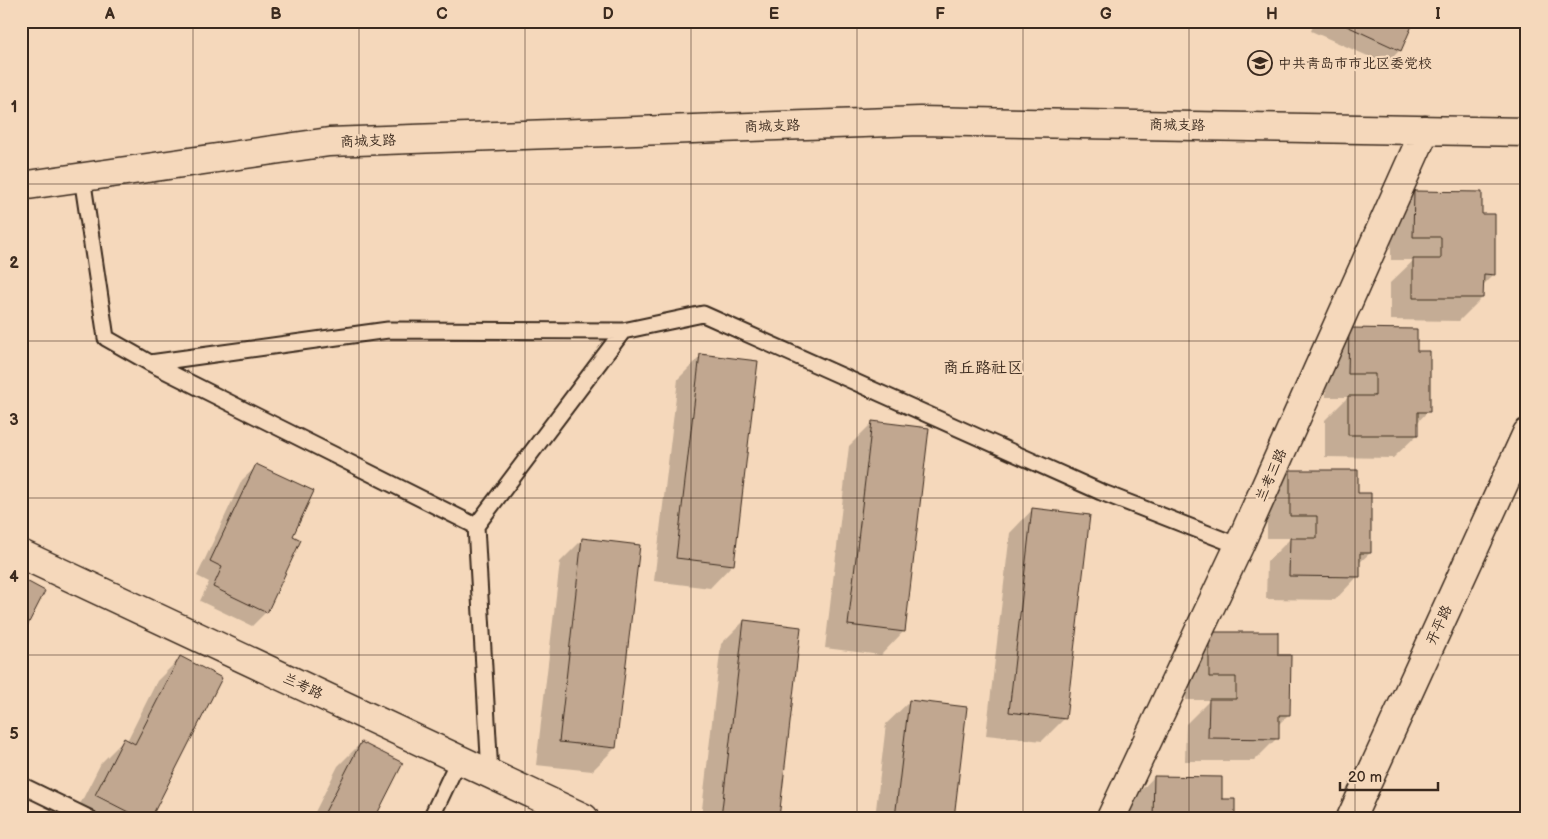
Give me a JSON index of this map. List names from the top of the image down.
{
  "streets": {
    "street": [
      "商城支路",
      "兰考三路",
      "开平路",
      "兰考路"
    ]
  },
  "crossings": [
    ["商城支路", "兰考三路"]
  ],
  "districts": ["商丘路社区"],
  "places": {
    "school or university": ["中共青岛市市北区委党校"]
  },
  "scale_bar": "20 m",
  "grid": {
    "columns": [
      "A",
      "B",
      "C",
      "D",
      "E",
      "F",
      "G",
      "H",
      "I"
    ],
    "rows": [
      "1",
      "2",
      "3",
      "4",
      "5"
    ]
  }
}
